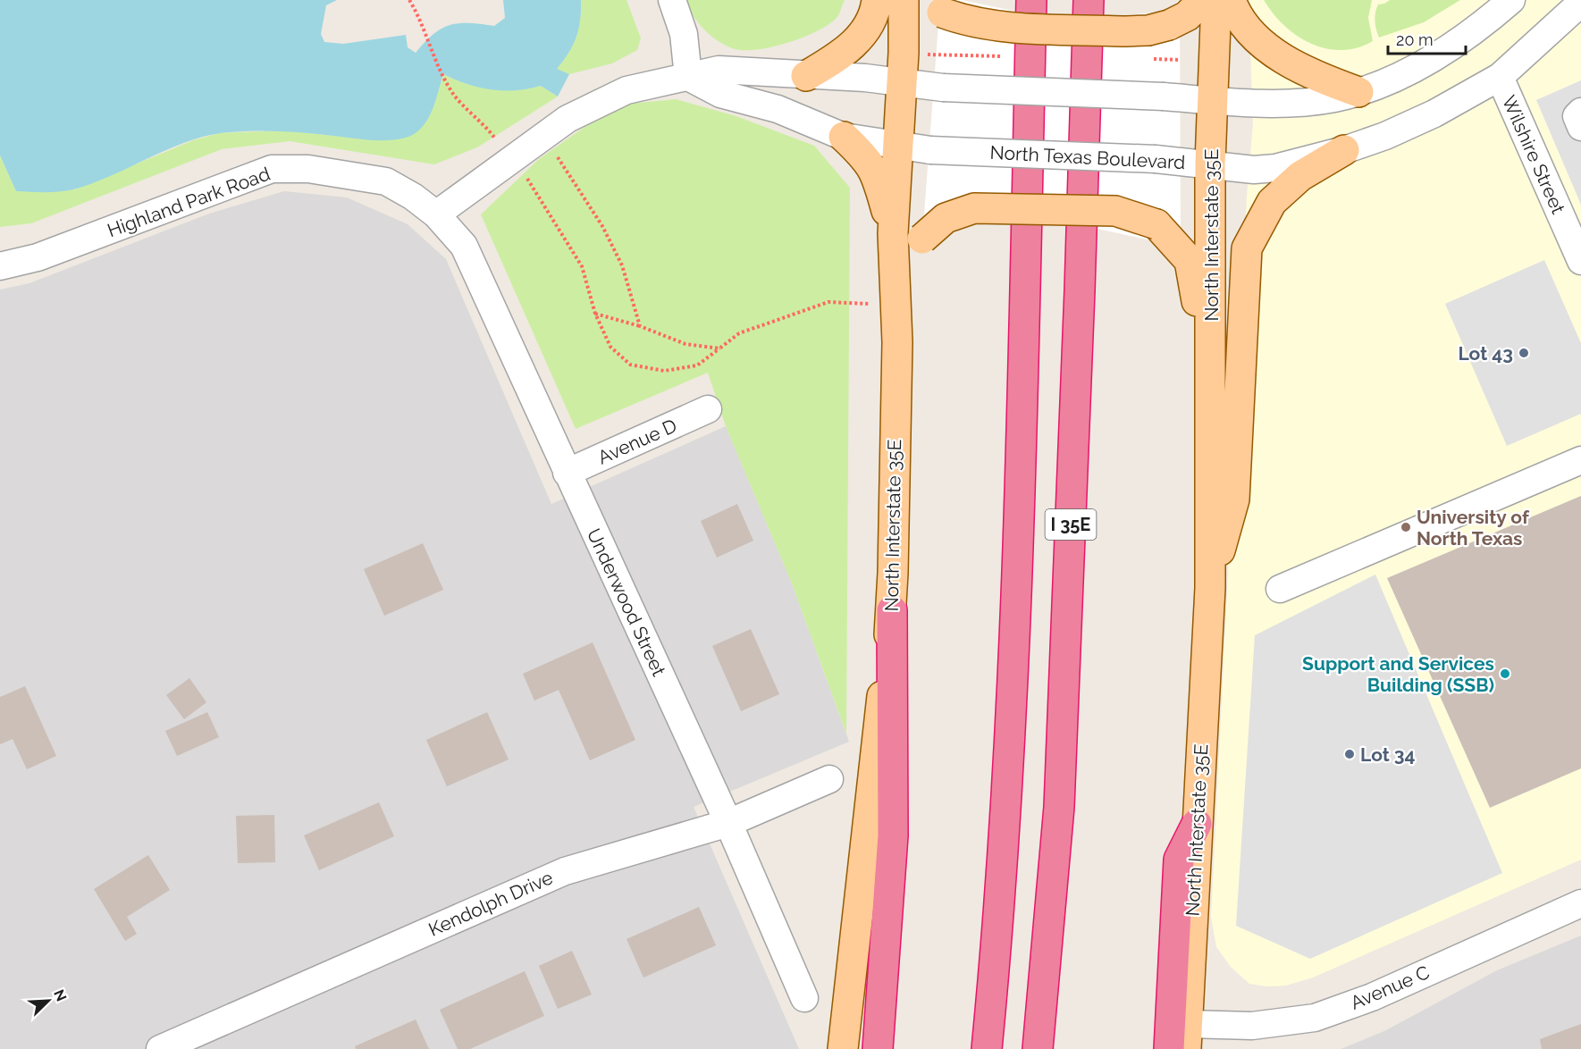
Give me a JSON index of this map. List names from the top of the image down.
{
  "streets": {
    "highway": ["I 35E"],
    "main road": ["North Interstate 35E"],
    "street": [
      "Wilshire Street",
      "North Texas Boulevard",
      "Highland Park Road",
      "Avenue D",
      "Underwood Street",
      "Kendolph Drive",
      "Avenue C"
    ]
  },
  "crossings": [
    ["Wilshire Street", "North Texas Boulevard"],
    ["North Texas Boulevard", "North Interstate 35E"],
    ["Highland Park Road", "Underwood Street"],
    ["North Interstate 35E", "Avenue C"],
    ["Avenue D", "Underwood Street"],
    ["Underwood Street", "Kendolph Drive"]
  ],
  "places": [
    "Lot 43",
    "University of North Texas",
    "Support and Services Building (SSB)",
    "Lot 34"
  ],
  "scale_bar": "20 m",
  "north": "top right"
}
